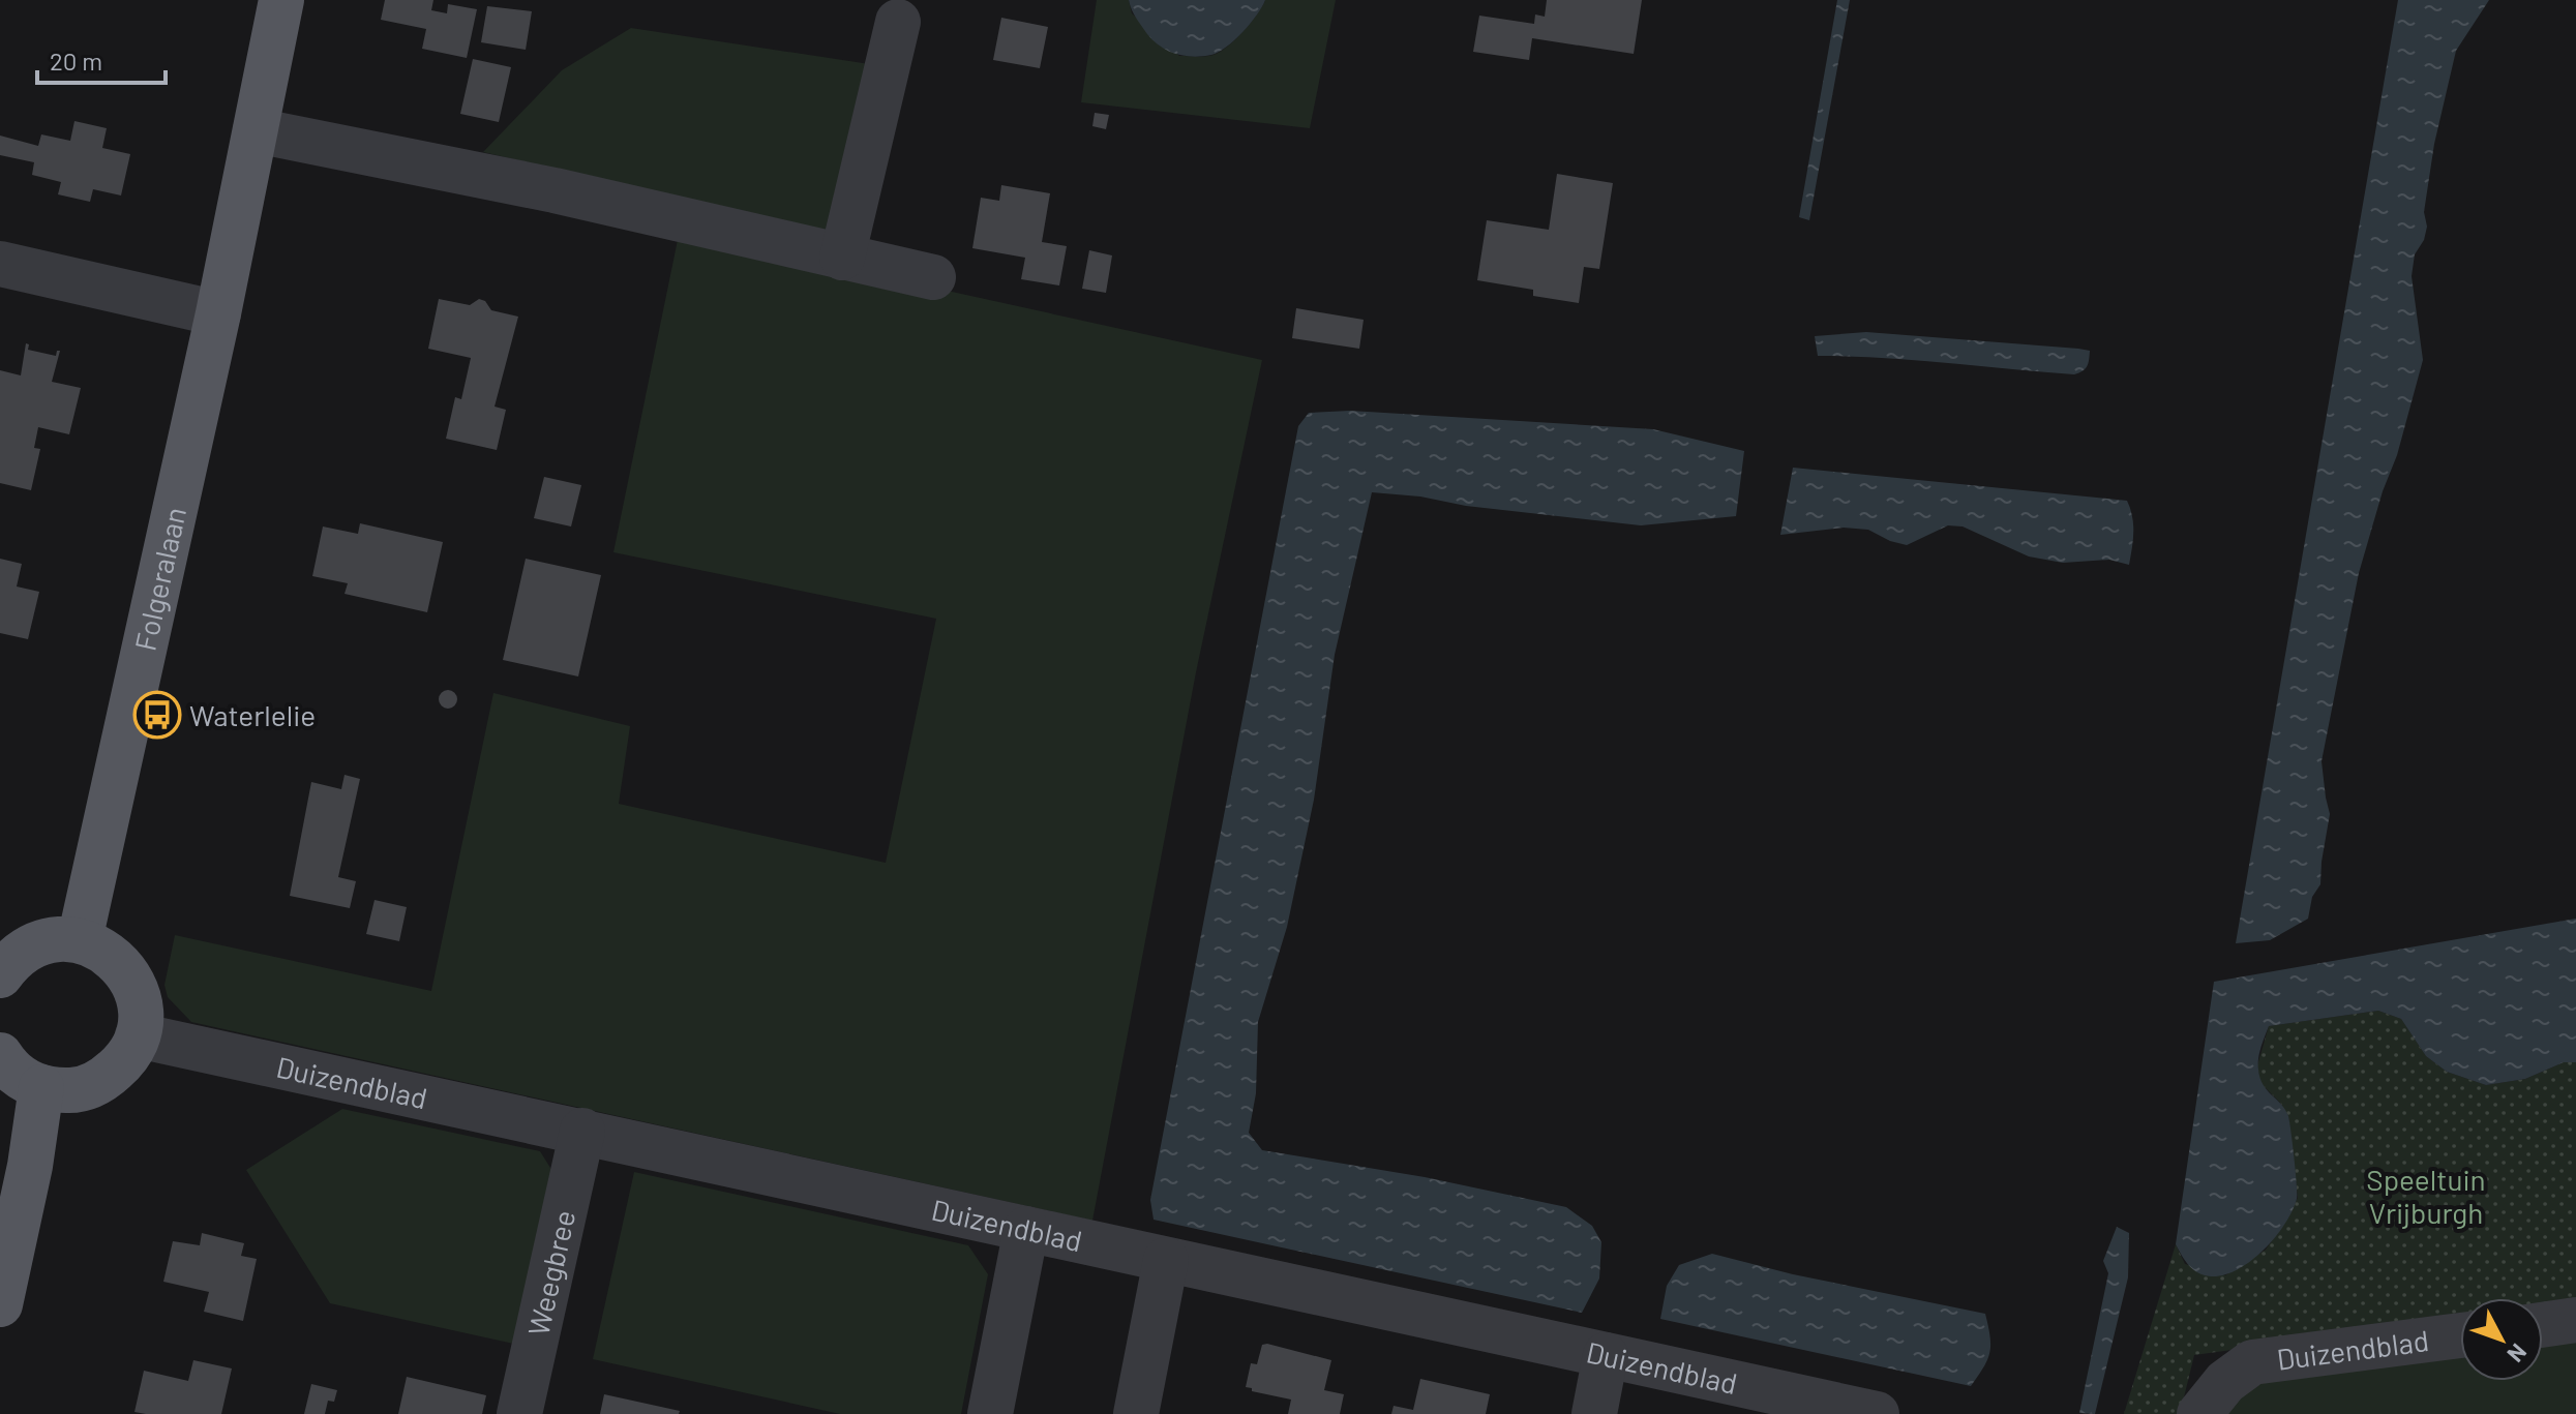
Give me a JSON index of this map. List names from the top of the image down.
{
  "streets": {
    "main road": ["Folgeralaan"],
    "street": ["Duizendblad", "Weegbree"]
  },
  "crossings": [
    ["Duizendblad", "Weegbree"]
  ],
  "parks": ["Speeltuin Vrijburgh"],
  "places": {
    "bus stop": ["Waterlelie"]
  },
  "scale_bar": "20 m",
  "north": "bottom right"
}
